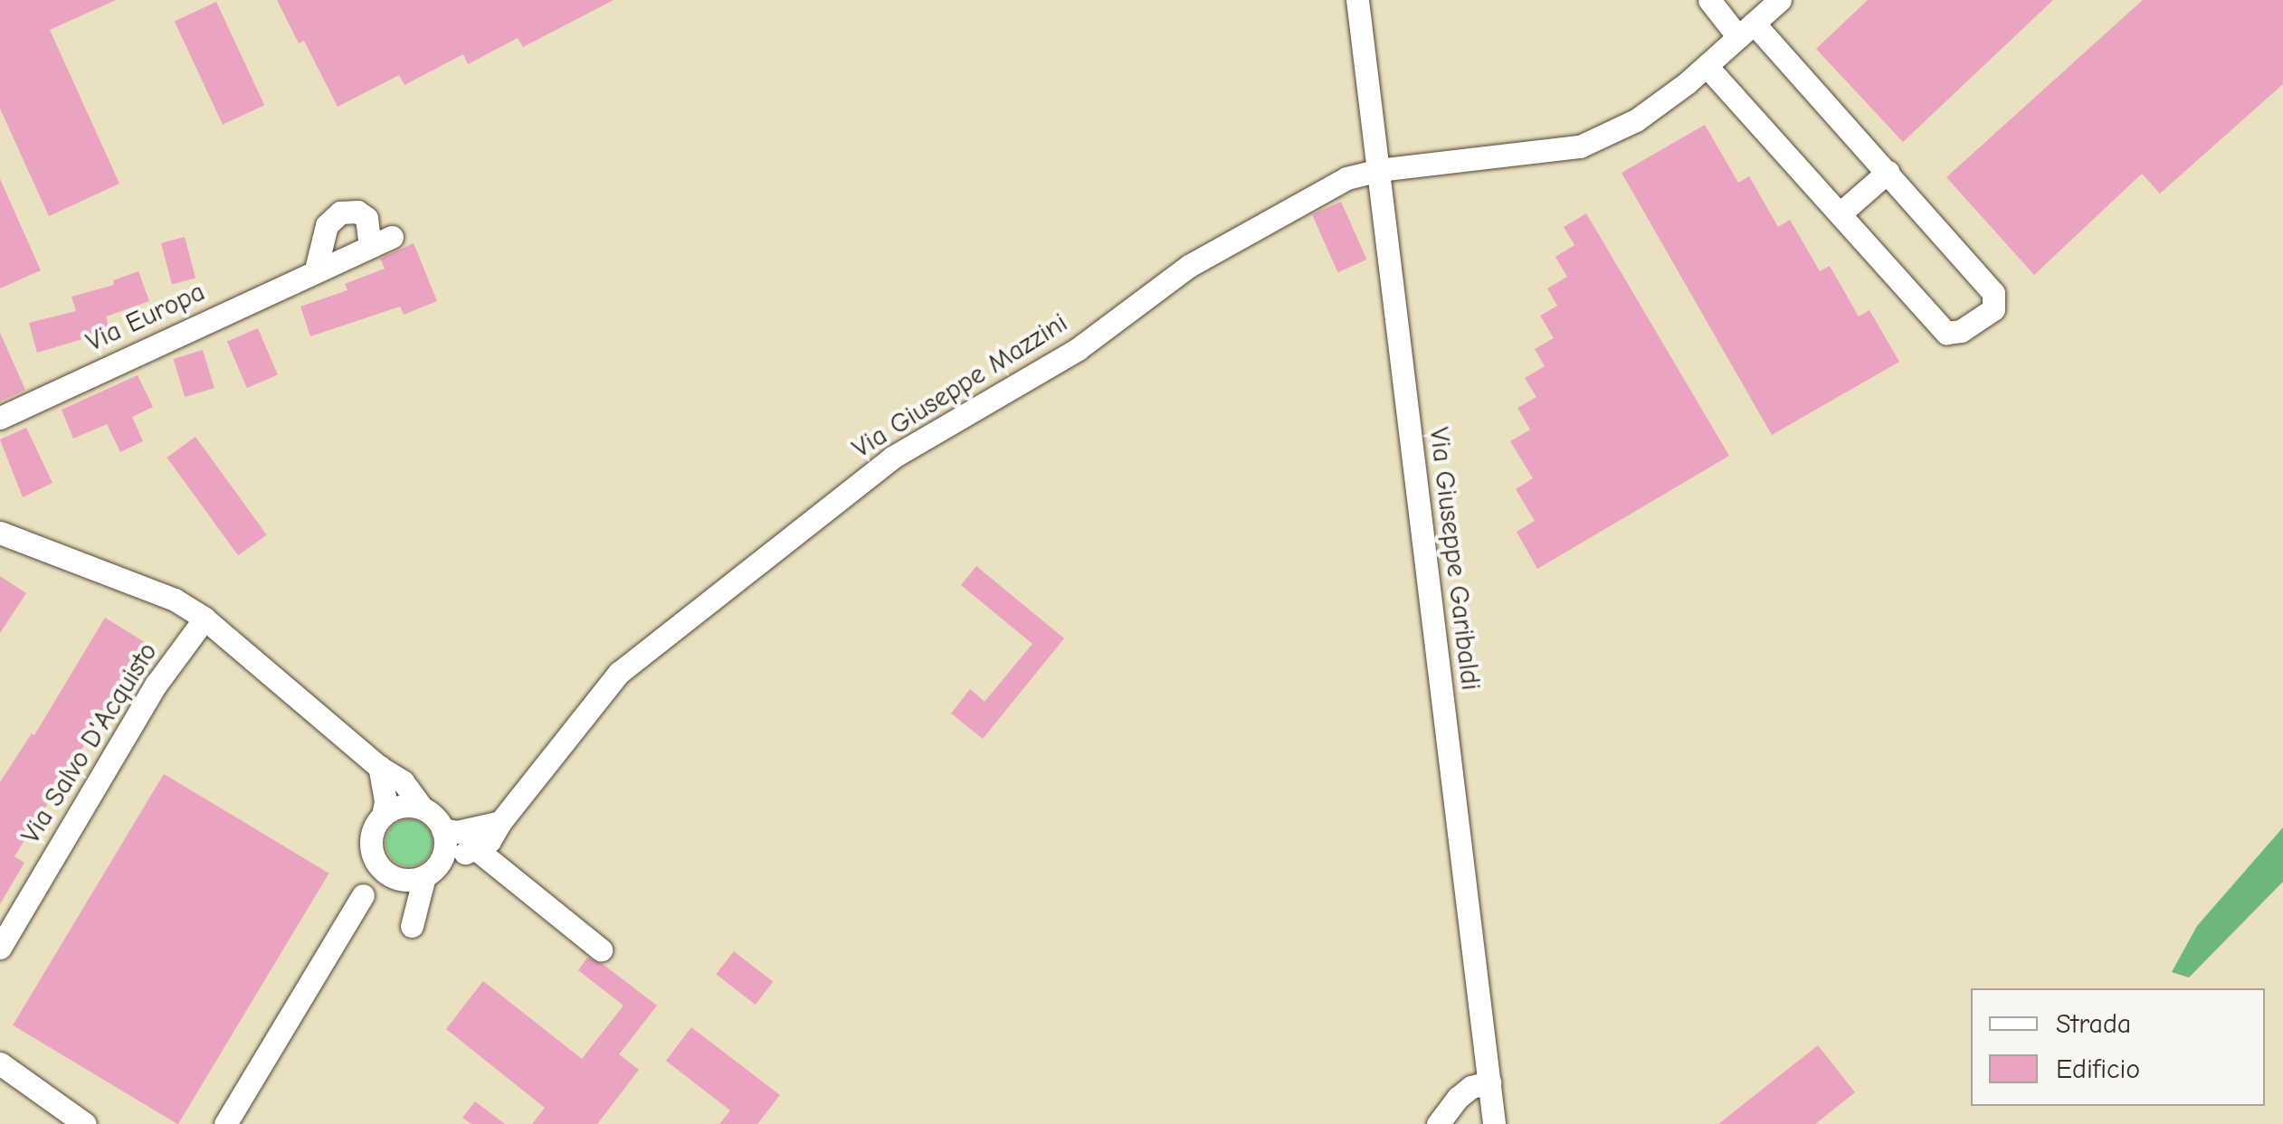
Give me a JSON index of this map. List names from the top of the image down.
{
  "streets": {
    "street": [
      "Via Europa",
      "Via Giuseppe Mazzini",
      "Via Giuseppe Garibaldi",
      "Via Salvo D'Acquisto"
    ]
  },
  "crossings": [
    ["Via Giuseppe Mazzini", "Via Giuseppe Garibaldi"]
  ],
  "legend": ["Strada", "Edificio"]
}
